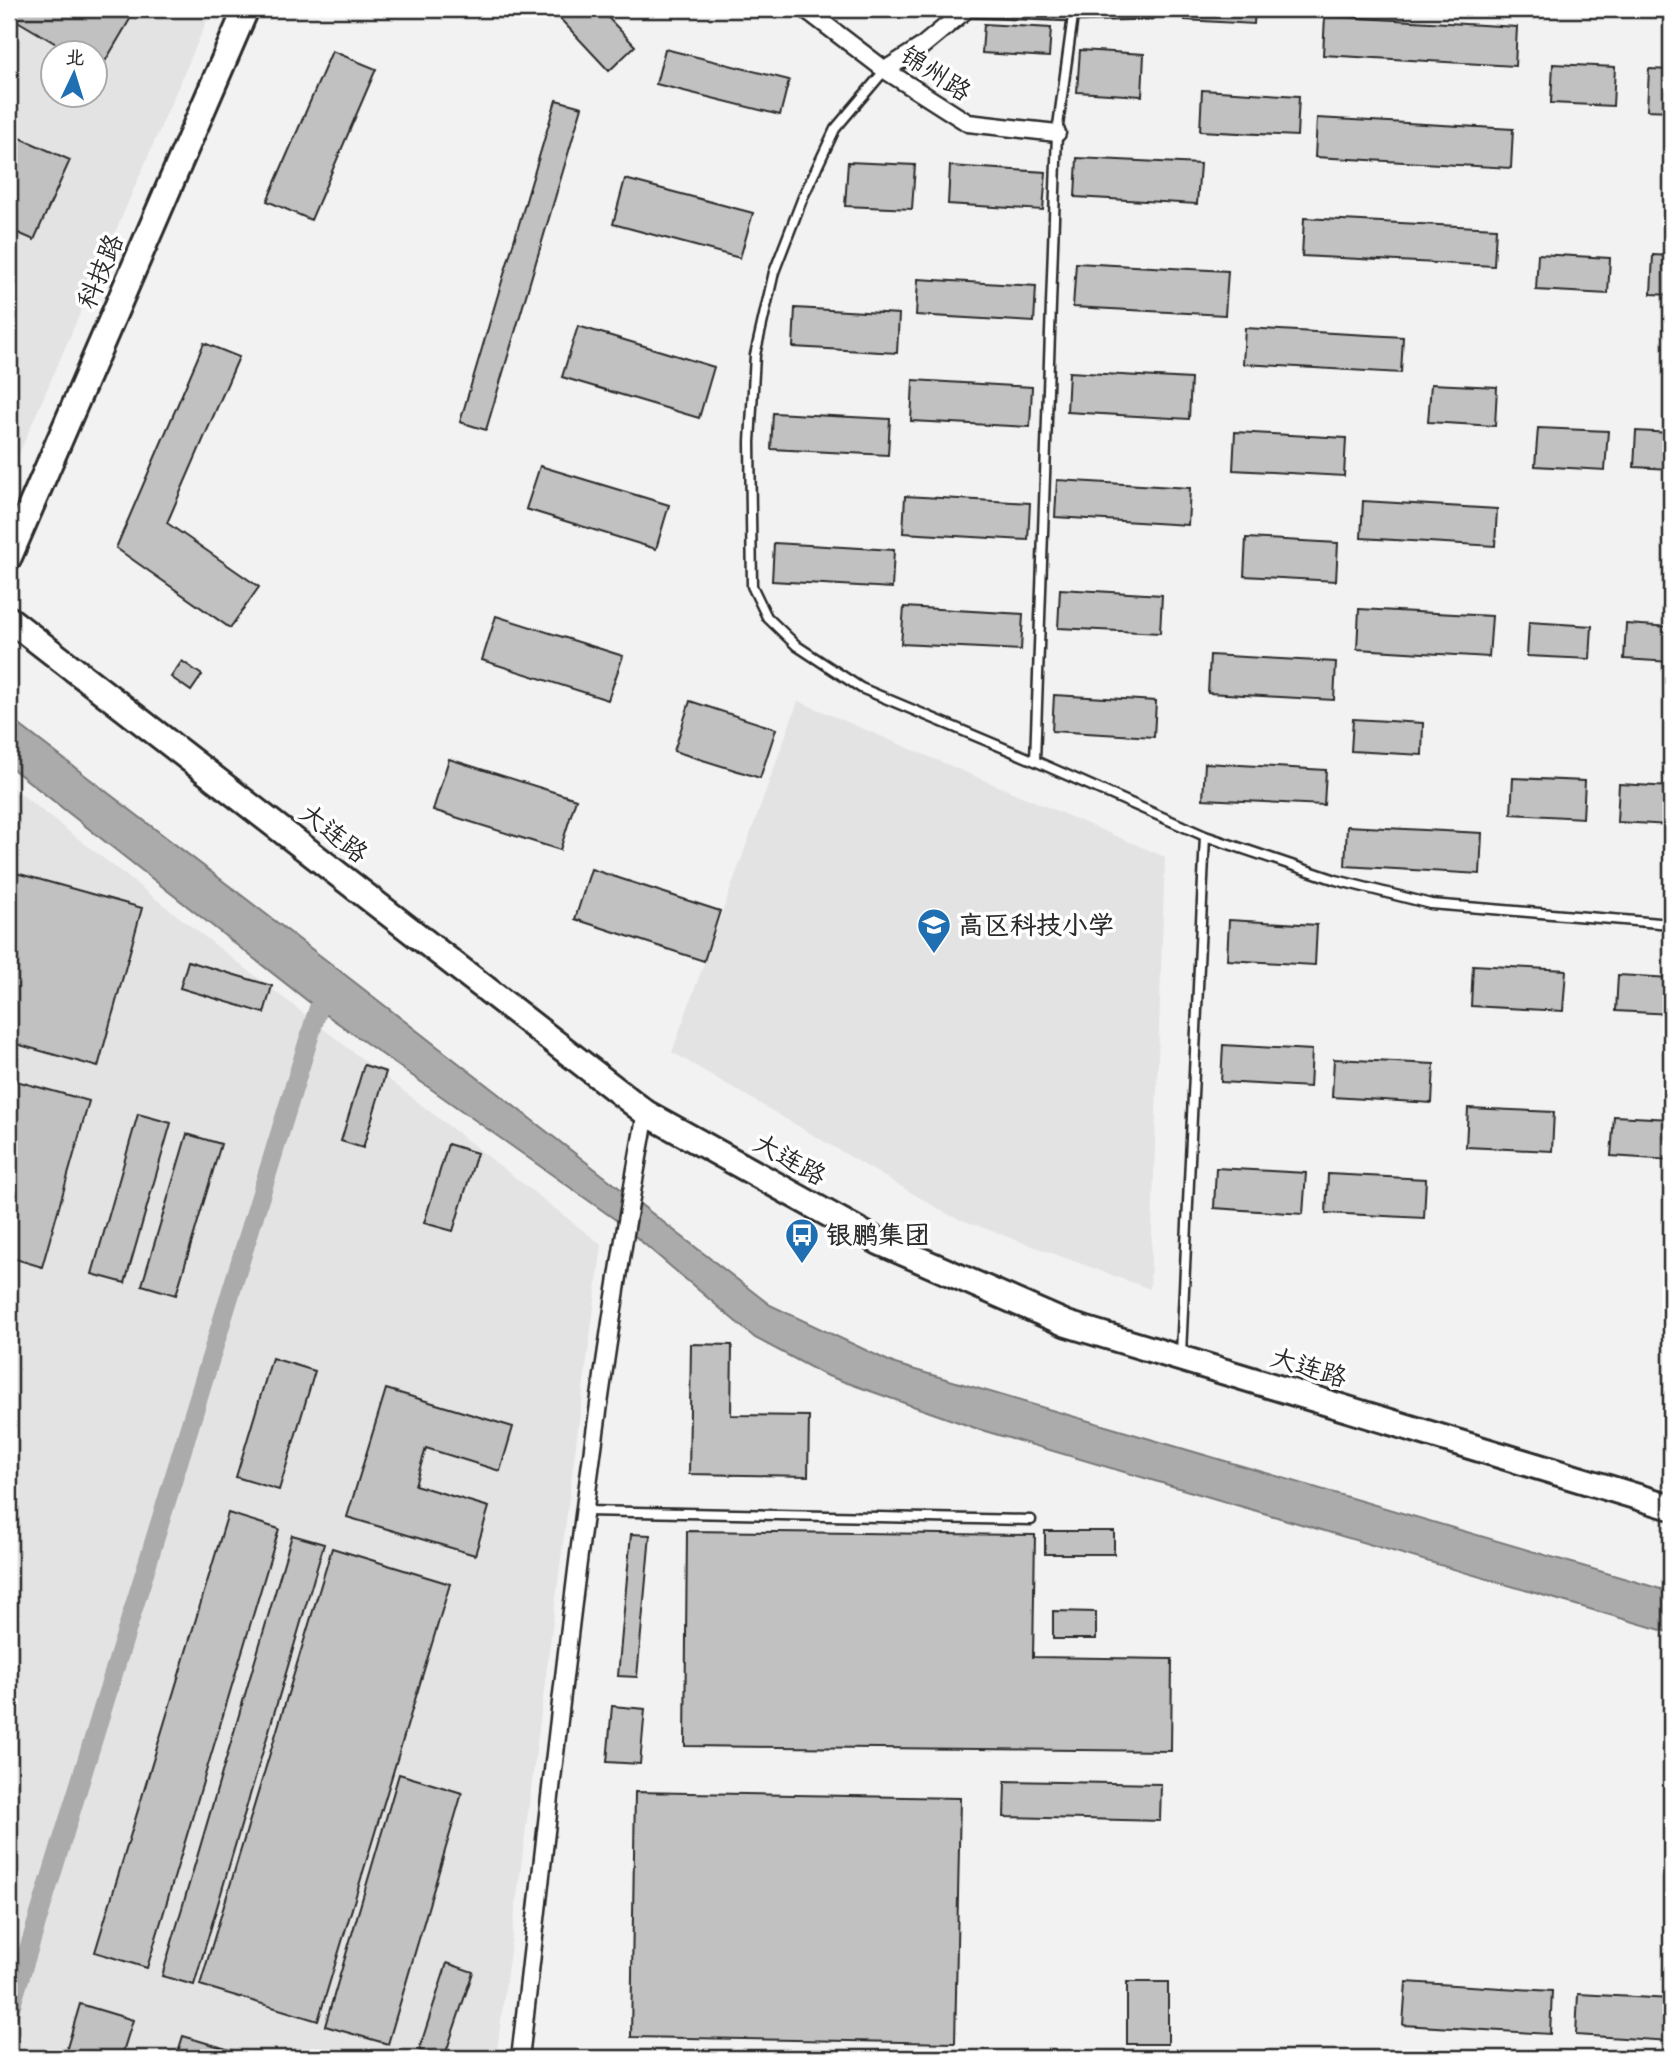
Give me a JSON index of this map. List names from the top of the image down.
{
  "streets": {
    "main road": ["科技路", "大连路"],
    "street": ["锦州路"]
  },
  "places": {
    "school or university": ["高区科技小学"],
    "bus stop": ["银鹏集团"]
  },
  "north": "top"
}
